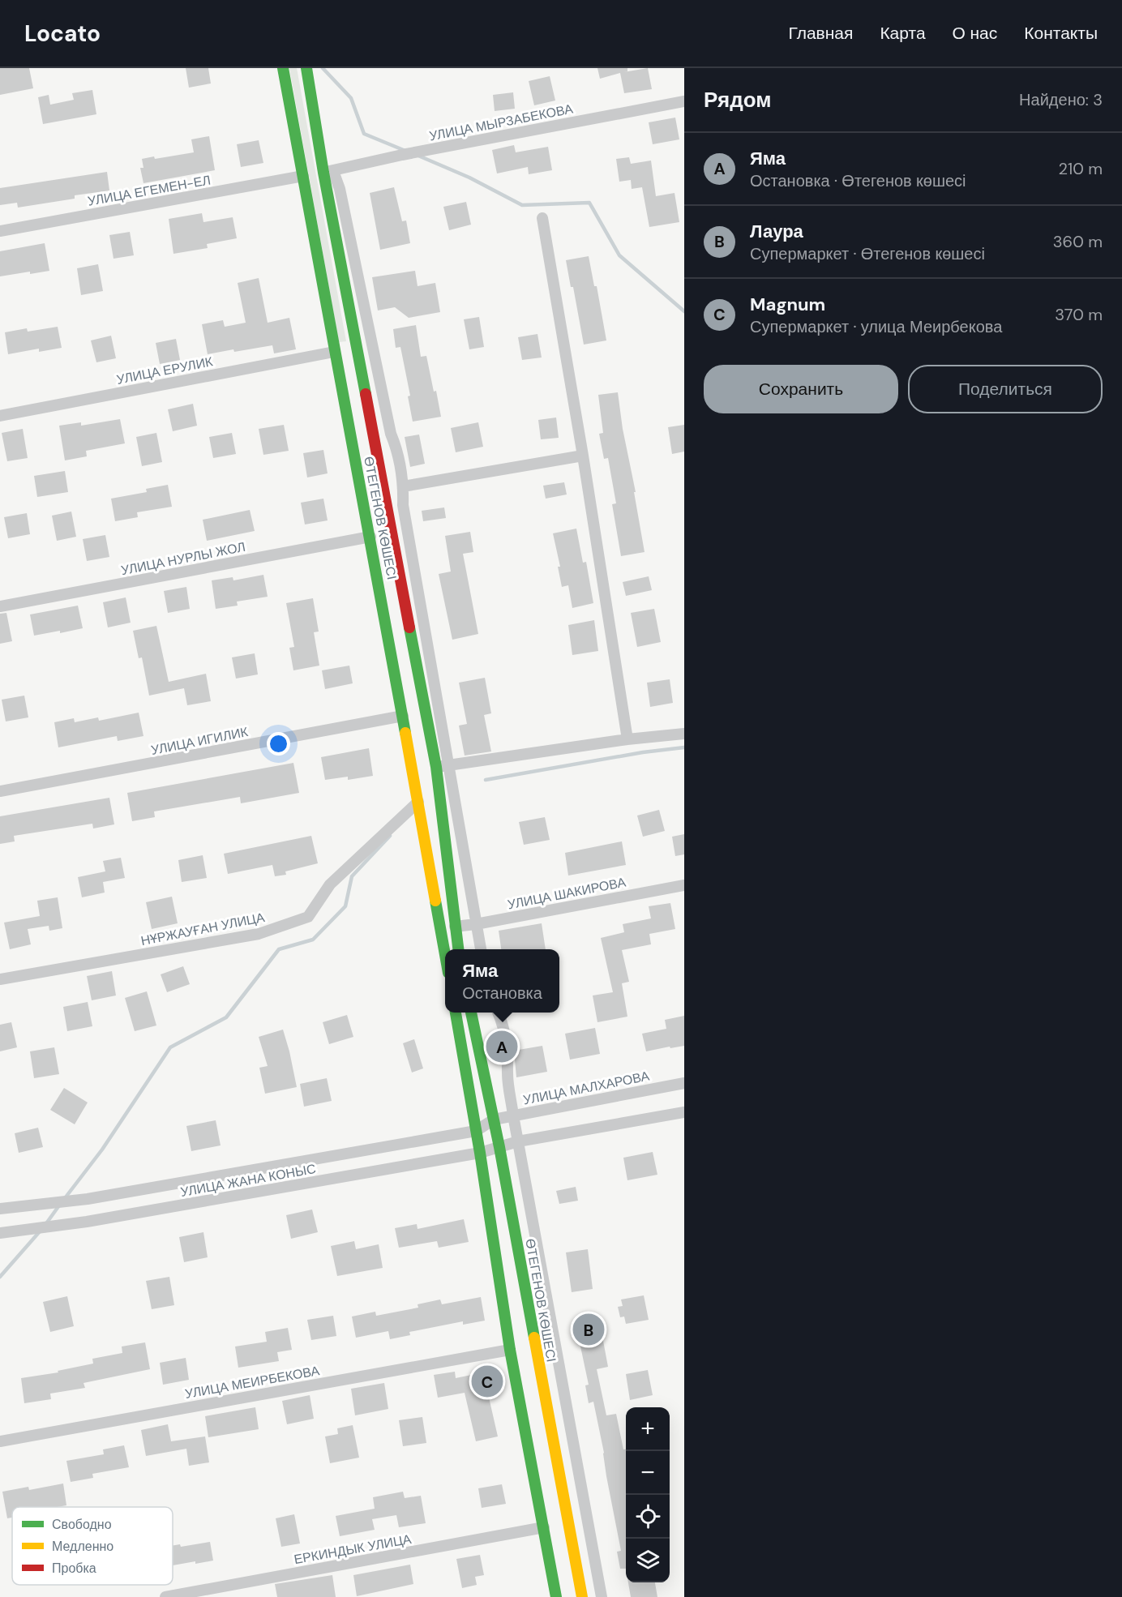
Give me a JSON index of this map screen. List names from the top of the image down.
{
  "streets": {
    "main road": ["ӨТЕГЕНОВ КӨШЕСІ"],
    "street": [
      "УЛИЦА МЫРЗАБЕКОВА",
      "УЛИЦА ЕГЕМЕН-ЕЛ",
      "УЛИЦА ЕРУЛИК",
      "УЛИЦА НУРЛЫ ЖОЛ",
      "УЛИЦА ИГИЛИК",
      "УЛИЦА ШАКИРОВА",
      "НҰРЖАУҒАН УЛИЦА",
      "УЛИЦА МАЛХАРОВА",
      "УЛИЦА ЖАНА КОНЫС",
      "УЛИЦА МЕИРБЕКОВА",
      "ЕРКИНДЫК УЛИЦА"
    ]
  },
  "crossings": [
    ["УЛИЦА МЫРЗАБЕКОВА", "ӨТЕГЕНОВ КӨШЕСІ"],
    ["УЛИЦА ЕГЕМЕН-ЕЛ", "ӨТЕГЕНОВ КӨШЕСІ"],
    ["УЛИЦА ЕРУЛИК", "ӨТЕГЕНОВ КӨШЕСІ"],
    ["ӨТЕГЕНОВ КӨШЕСІ", "УЛИЦА НУРЛЫ ЖОЛ"],
    ["ӨТЕГЕНОВ КӨШЕСІ", "УЛИЦА ИГИЛИК"],
    ["ӨТЕГЕНОВ КӨШЕСІ", "УЛИЦА ШАКИРОВА"],
    ["ӨТЕГЕНОВ КӨШЕСІ", "НҰРЖАУҒАН УЛИЦА"],
    ["ӨТЕГЕНОВ КӨШЕСІ", "УЛИЦА МАЛХАРОВА"],
    ["ӨТЕГЕНОВ КӨШЕСІ", "УЛИЦА ЖАНА КОНЫС"],
    ["УЛИЦА МАЛХАРОВА", "УЛИЦА ЖАНА КОНЫС"]
  ],
  "legend": ["Свободно", "Медленно", "Пробка"],
  "page": {
    "header": "Locato",
    "nav": [
      "Главная",
      "Карта",
      "О нас",
      "Контакты"
    ],
    "heading": ["Рядом", "Найдено: 3"],
    "list": [
      {
        "mark": "A",
        "name": "Яма",
        "note": "Остановка · Өтегенов көшесі",
        "value": "210 m"
      },
      {
        "mark": "B",
        "name": "Лаура",
        "note": "Супермаркет · Өтегенов көшесі",
        "value": "360 m"
      },
      {
        "mark": "C",
        "name": "Magnum",
        "note": "Супермаркет · улица Меирбекова",
        "value": "370 m"
      }
    ],
    "buttons": ["Сохранить", "Поделиться"],
    "popup": ["Яма", "Остановка"],
    "pins": ["A", "B", "C"],
    "map_buttons": ["+", "−"]
  }
}
